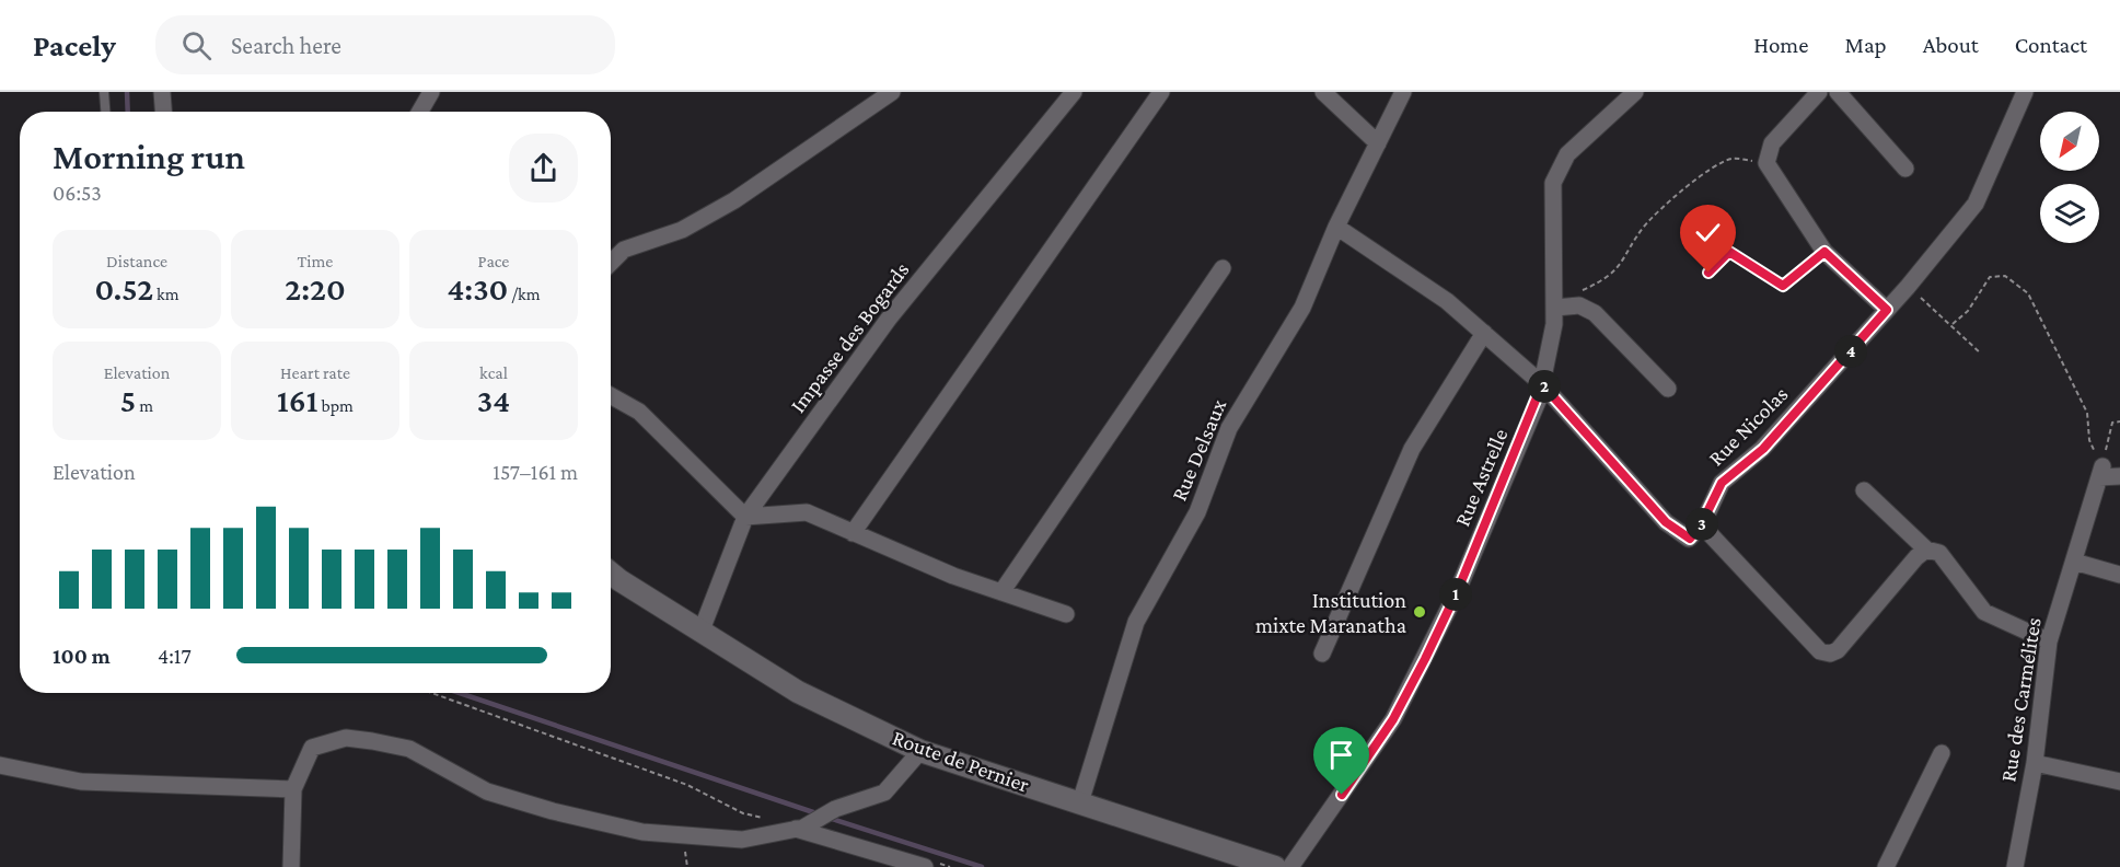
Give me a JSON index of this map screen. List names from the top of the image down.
{
  "streets": {
    "street": [
      "Impasse des Bogards",
      "Rue Nicolas",
      "Rue Delsaux",
      "Rue Astrelle",
      "Rue des Carmélites",
      "Route de Pernier"
    ]
  },
  "crossings": [
    ["Impasse des Bogards", "Route de Pernier"],
    ["Rue Delsaux", "Route de Pernier"]
  ],
  "places": ["Institution mixte Maranatha"],
  "north": "bottom left",
  "page": {
    "header": "Pacely",
    "search": "Search here",
    "nav": [
      "Home",
      "Map",
      "About",
      "Contact"
    ],
    "heading": ["Morning run", "06:53"],
    "stats": [
      ["Distance", "0.52 km"],
      ["Time", "2:20"],
      ["Pace", "4:30 /km"],
      ["Elevation", "5 m"],
      ["Heart rate", "161 bpm"],
      ["kcal", "34"]
    ],
    "pins": [
      "4",
      "2",
      "3",
      "1"
    ],
    "chart": ["Elevation", "157–161 m"],
    "list": [
      {
        "name": "100 m",
        "note": "4:17"
      }
    ]
  }
}
